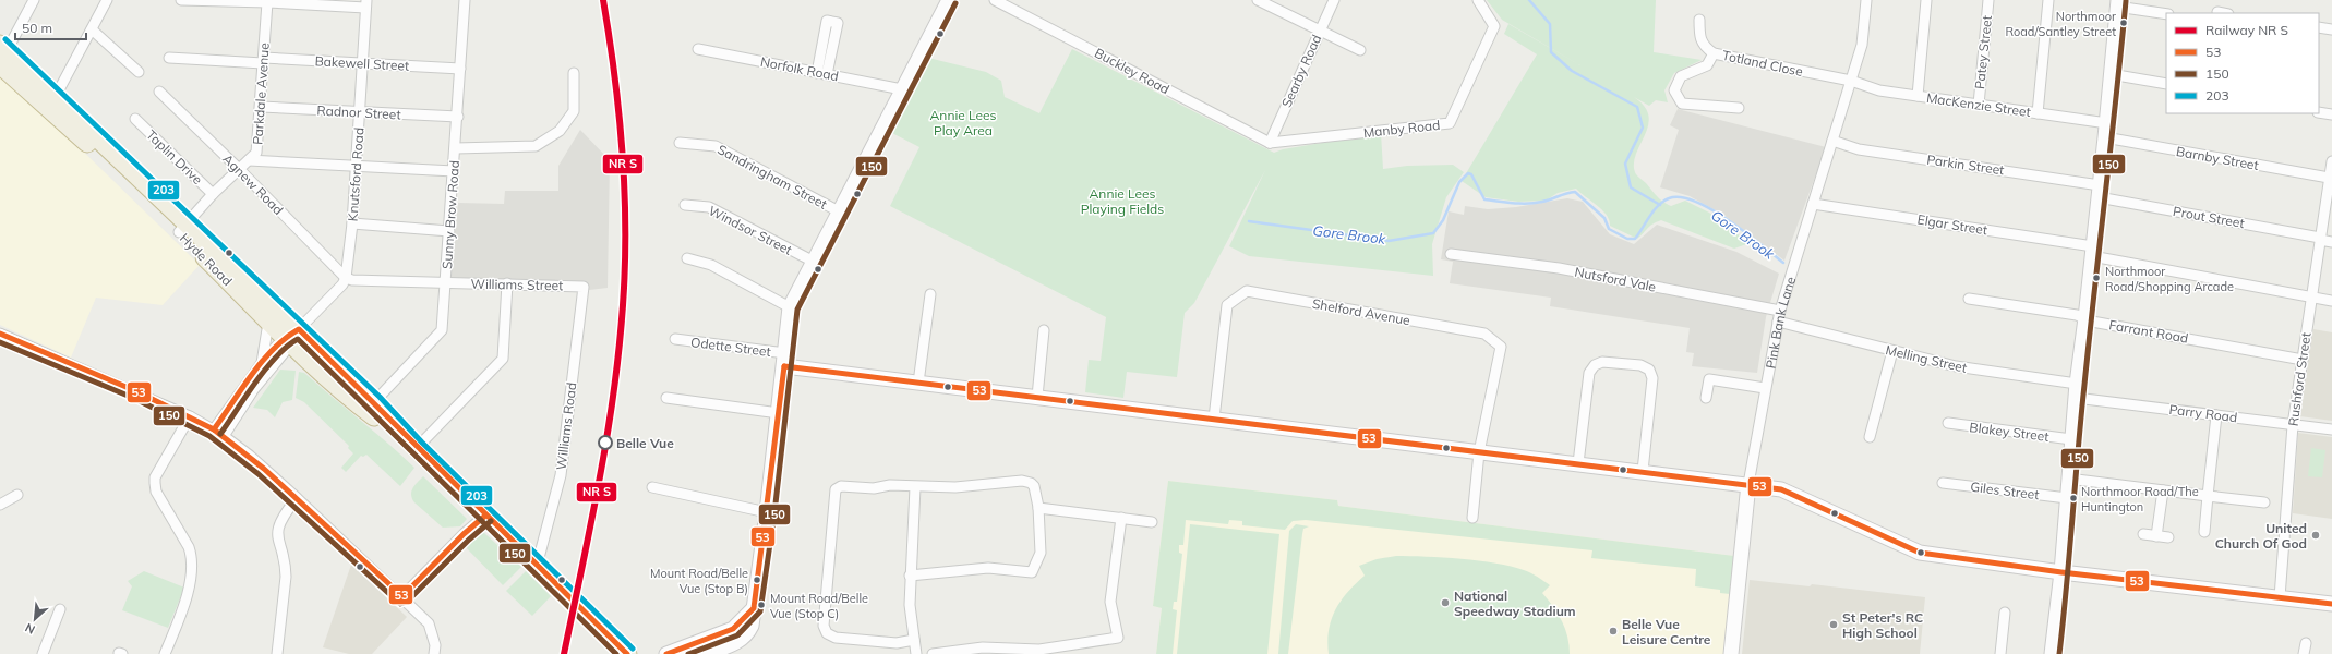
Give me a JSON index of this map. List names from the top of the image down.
{
  "streets": {
    "highway": ["Hyde Road"],
    "street": [
      "Patey Street",
      "Bakewell Street",
      "Totland Close",
      "Norfolk Road",
      "Buckley Road",
      "Searby Road",
      "Parkdale Avenue",
      "MacKenzie Street",
      "Radnor Street",
      "Manby Road",
      "Taplin Drive",
      "Barnby Street",
      "Parkin Street",
      "Knutsford Road",
      "Sandringham Street",
      "Agnew Road",
      "Sunny Brow Road",
      "Prout Street",
      "Elgar Street",
      "Windsor Street",
      "Nutsford Vale",
      "Williams Street",
      "Shelford Avenue",
      "Pink Bank Lane",
      "Farrant Road",
      "Odette Street",
      "Melling Street",
      "Rushford Street",
      "Parry Road",
      "Williams Road",
      "Blakey Street",
      "Giles Street"
    ]
  },
  "crossings": [
    ["Patey Street", "MacKenzie Street"],
    ["Bakewell Street", "Parkdale Avenue"],
    ["Bakewell Street", "Knutsford Road"],
    ["Bakewell Street", "Sunny Brow Road"],
    ["Totland Close", "MacKenzie Street"],
    ["Totland Close", "Pink Bank Lane"],
    ["Buckley Road", "Searby Road"],
    ["Buckley Road", "Manby Road"],
    ["Searby Road", "Manby Road"],
    ["Parkdale Avenue", "Radnor Street"],
    ["Parkdale Avenue", "Taplin Drive"],
    ["Parkdale Avenue", "Agnew Road"],
    ["Parkdale Avenue", "Hyde Road"],
    ["MacKenzie Street", "Barnby Street"],
    ["MacKenzie Street", "Pink Bank Lane"],
    ["Radnor Street", "Knutsford Road"],
    ["Radnor Street", "Sunny Brow Road"],
    ["Barnby Street", "Rushford Street"],
    ["Parkin Street", "Prout Street"],
    ["Parkin Street", "Pink Bank Lane"],
    ["Knutsford Road", "Agnew Road"],
    ["Knutsford Road", "Williams Street"],
    ["Agnew Road", "Williams Street"],
    ["Sunny Brow Road", "Hyde Road"],
    ["Sunny Brow Road", "Williams Street"],
    ["Prout Street", "Rushford Street"],
    ["Elgar Street", "Pink Bank Lane"],
    ["Elgar Street", "Rushford Street"],
    ["Hyde Road", "Williams Road"],
    ["Nutsford Vale", "Pink Bank Lane"],
    ["Williams Street", "Williams Road"],
    ["Pink Bank Lane", "Melling Street"],
    ["Farrant Road", "Rushford Street"],
    ["Rushford Street", "Parry Road"]
  ],
  "water": ["Gore Brook"],
  "parks": ["Annie Lees Play Area", "Annie Lees Playing Fields"],
  "places": [
    "Northmoor Road/Santley Street",
    "Northmoor Road/Shopping Arcade",
    "Belle Vue",
    "Northmoor Road/The Huntington",
    "United Church Of God",
    "Mount Road/Belle Vue (Stop B)",
    "National Speedway Stadium",
    "Mount Road/Belle Vue (Stop C)",
    "St Peter's RC High School",
    "Belle Vue Leisure Centre"
  ],
  "lines": ["transit line 150", "transit line 203", "transit line 53"],
  "legend": [
    "Railway NR S",
    "53",
    "150",
    "203"
  ],
  "scale_bar": "50 m",
  "north": "bottom left"
}
